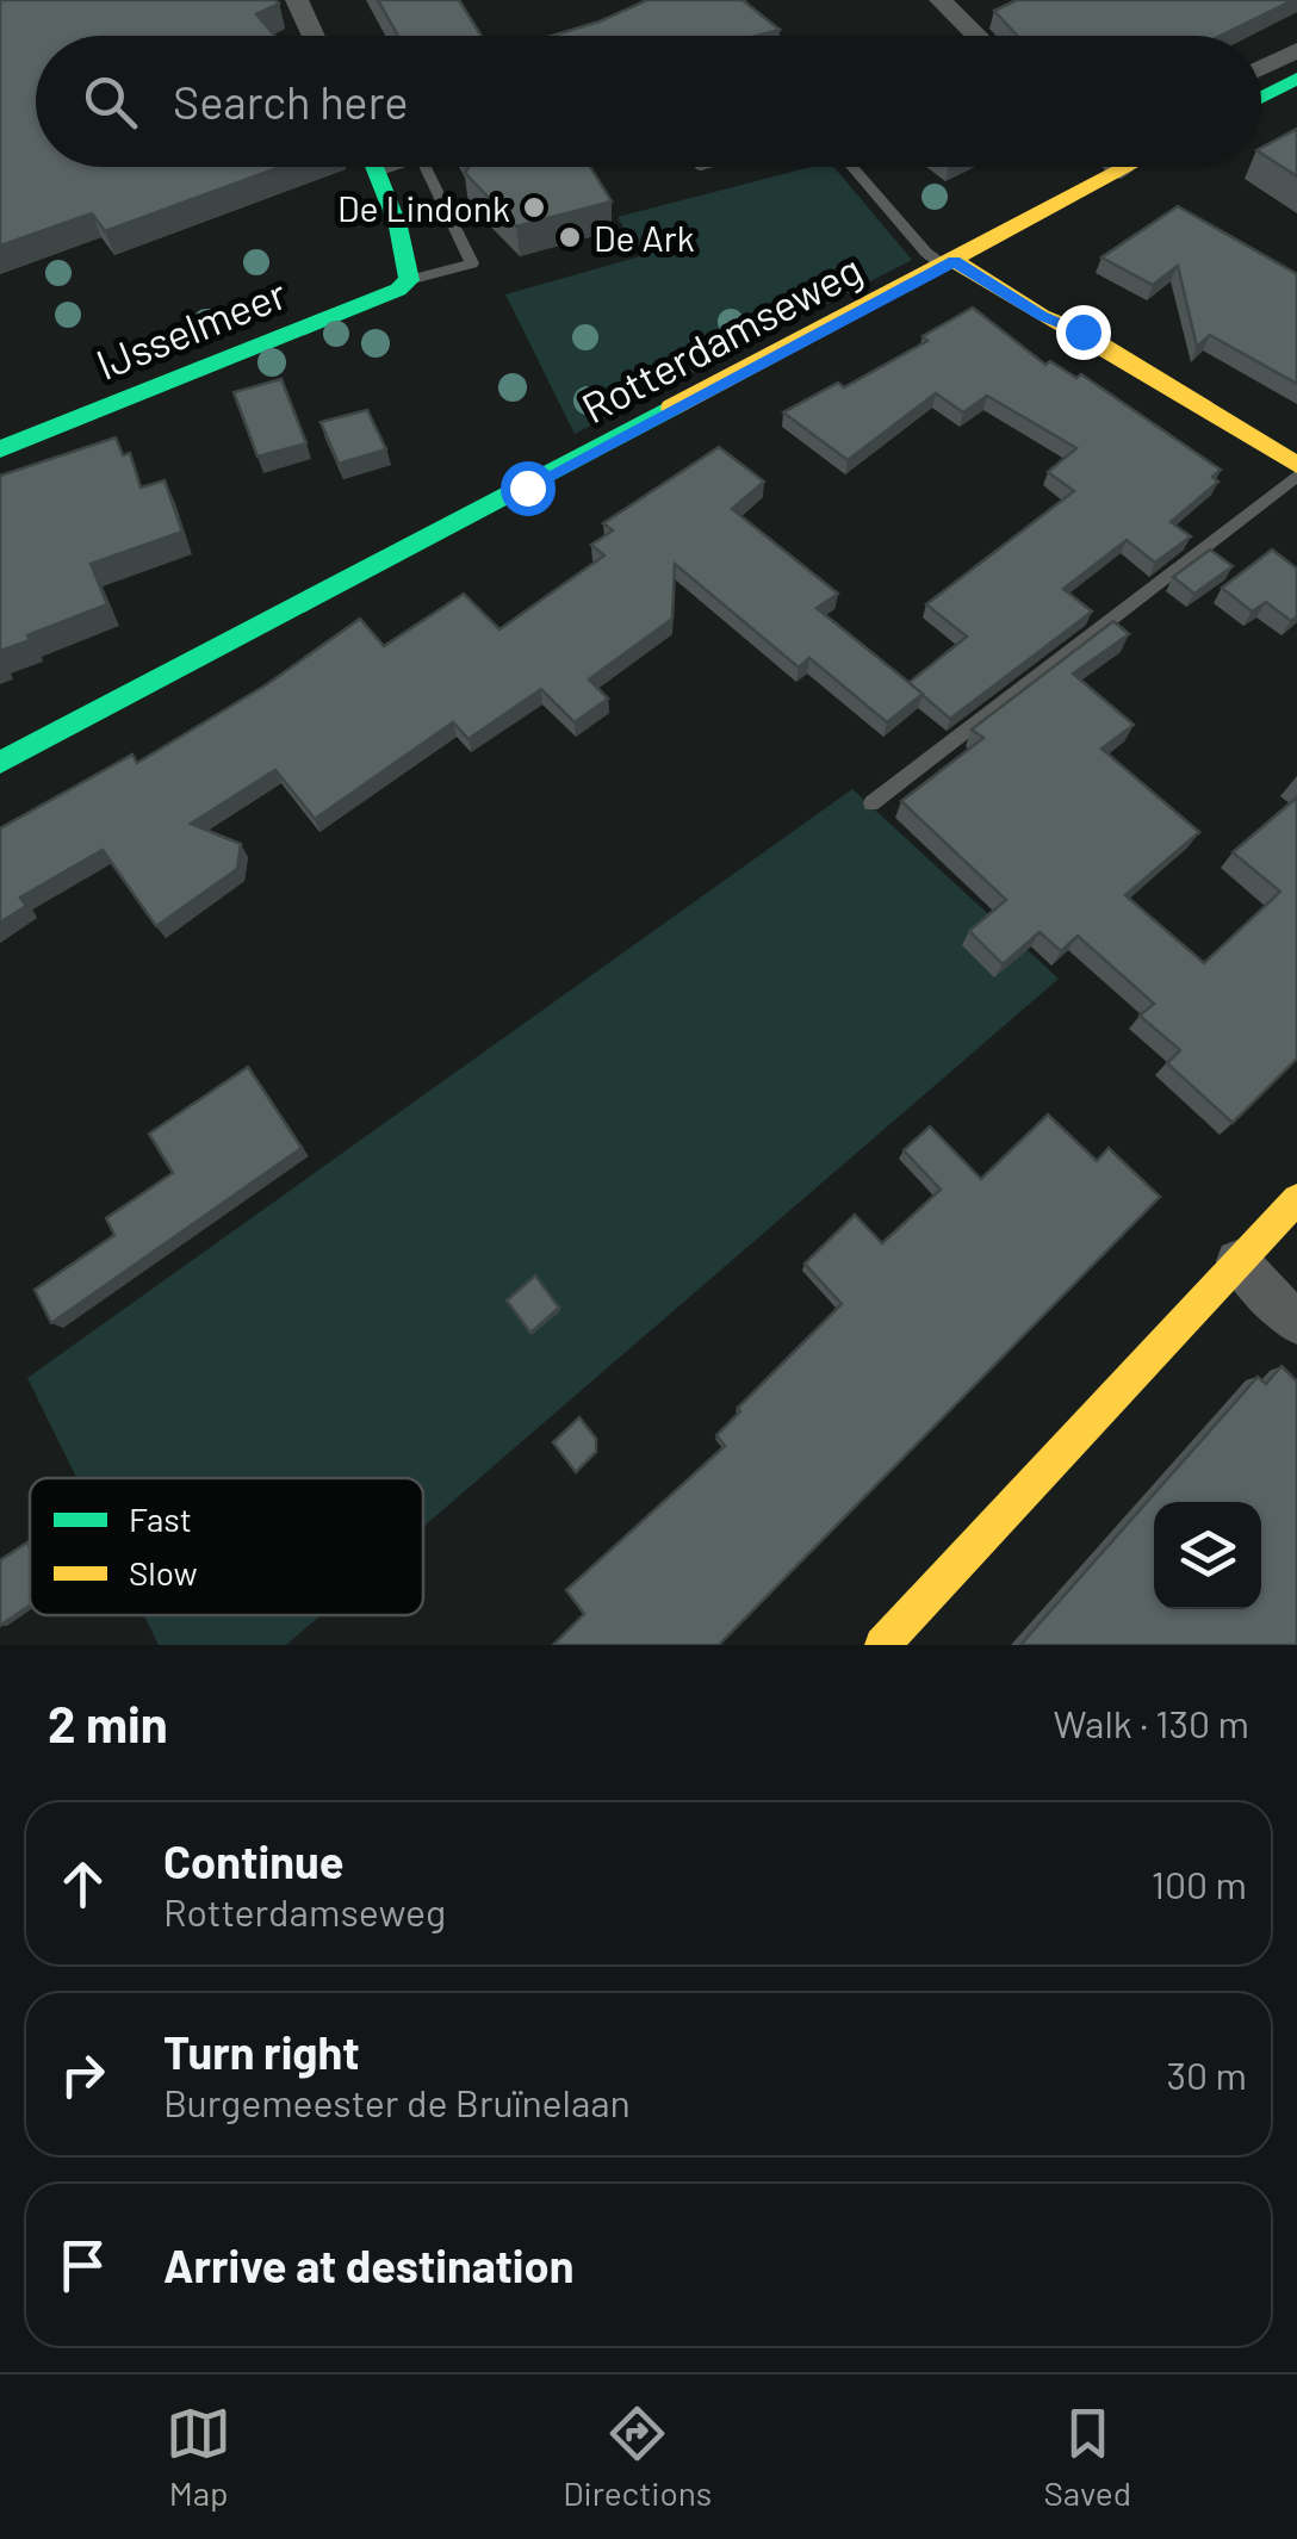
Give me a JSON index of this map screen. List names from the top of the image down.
{
  "streets": {
    "street": ["IJsselmeer", "Rotterdamseweg"]
  },
  "places": ["De Lindonk", "De Ark"],
  "legend": ["Fast", "Slow"],
  "page": {
    "search": "Search here",
    "heading": ["2 min", "Walk · 130 m"],
    "list": [
      ["Continue", "Rotterdamseweg", "100 m"],
      ["Turn right", "Burgemeester de Bruïnelaan", "30 m"],
      "Arrive at destination"
    ],
    "nav": ["Map", "Directions", "Saved"]
  }
}
